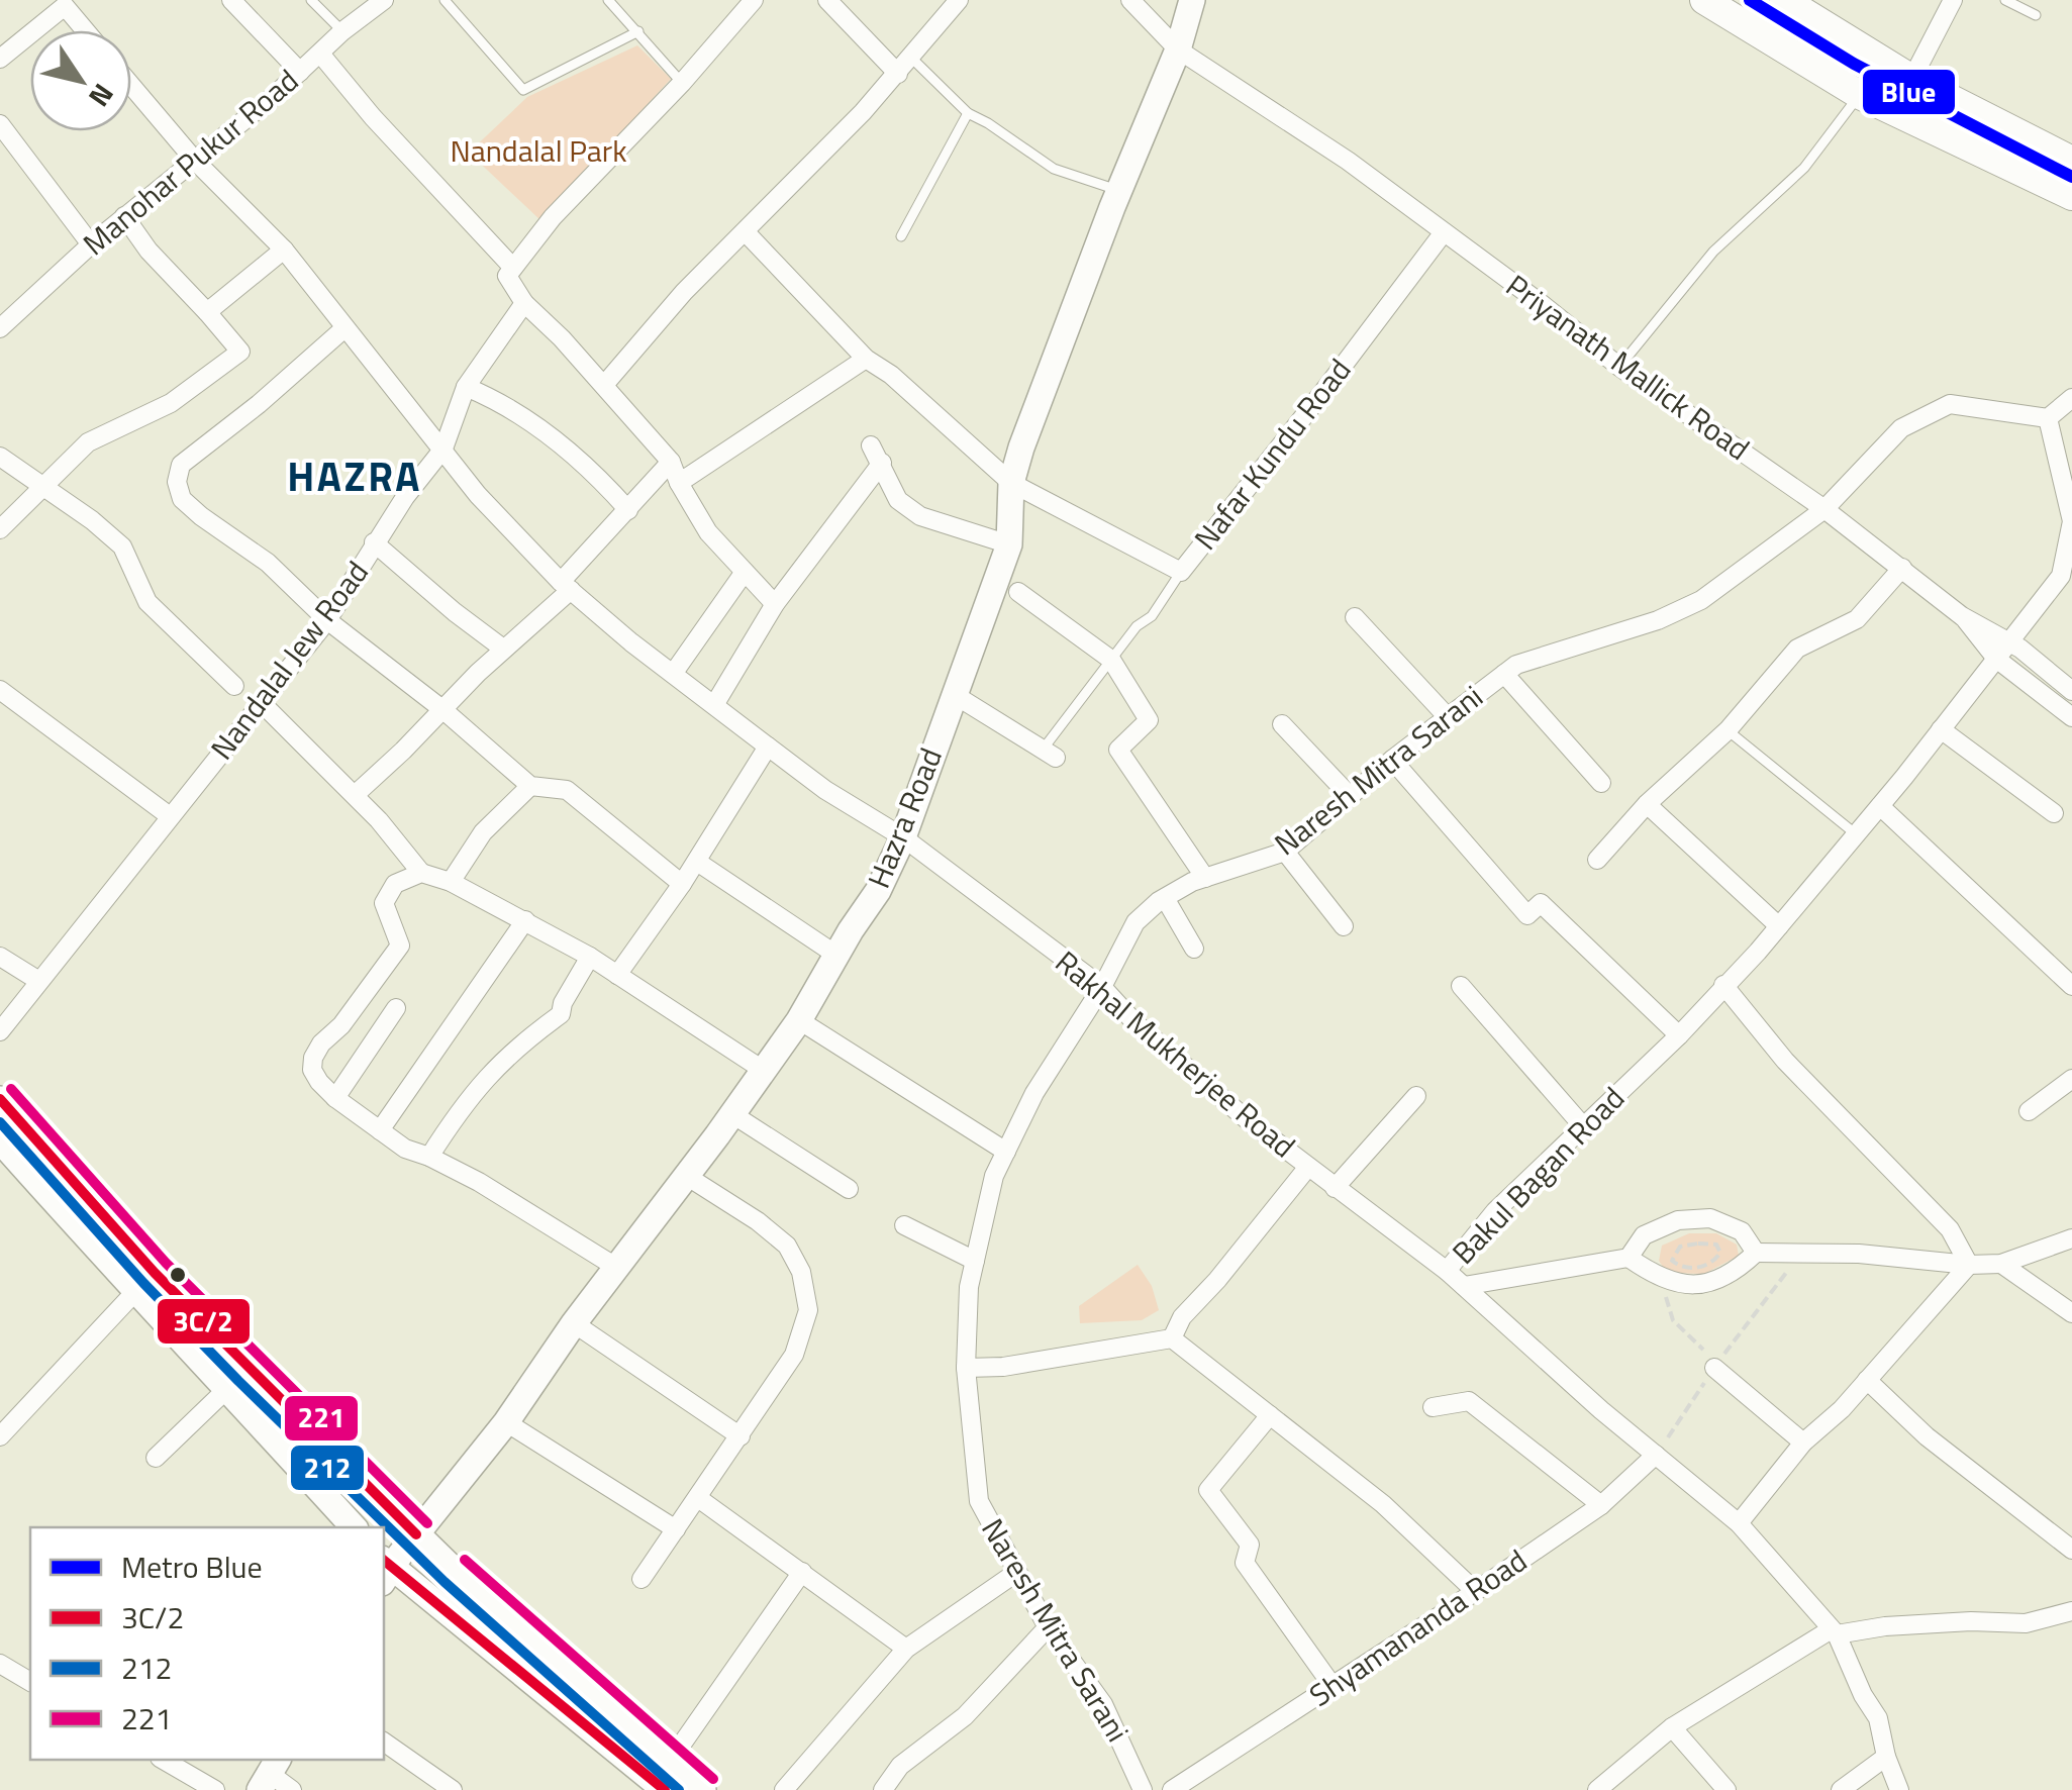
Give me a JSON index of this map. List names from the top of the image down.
{
  "streets": {
    "main road": ["Hazra Road"],
    "street": [
      "Manohar Pukur Road",
      "Priyanath Mallick Road",
      "Nafar Kundu Road",
      "Nandalal Jew Road",
      "Naresh Mitra Sarani",
      "Rakhal Mukherjee Road",
      "Bakul Bagan Road",
      "Shyamananda Road"
    ]
  },
  "crossings": [
    ["Manohar Pukur Road", "Rakhal Mukherjee Road"],
    ["Priyanath Mallick Road", "Nafar Kundu Road"],
    ["Priyanath Mallick Road", "Naresh Mitra Sarani"],
    ["Priyanath Mallick Road", "Hazra Road"],
    ["Priyanath Mallick Road", "Bakul Bagan Road"],
    ["Nafar Kundu Road", "Hazra Road"],
    ["Nandalal Jew Road", "Rakhal Mukherjee Road"],
    ["Naresh Mitra Sarani", "Rakhal Mukherjee Road"],
    ["Naresh Mitra Sarani", "Bakul Bagan Road"],
    ["Hazra Road", "Rakhal Mukherjee Road"],
    ["Rakhal Mukherjee Road", "Bakul Bagan Road"],
    ["Bakul Bagan Road", "Shyamananda Road"]
  ],
  "districts": ["HAZRA"],
  "parks": ["Nandalal Park"],
  "lines": [
    "metro line Blue",
    "transit line 221",
    "transit line 3C/2",
    "transit line 212"
  ],
  "legend": [
    "Metro Blue",
    "3C/2",
    "212",
    "221"
  ],
  "north": "bottom right"
}
